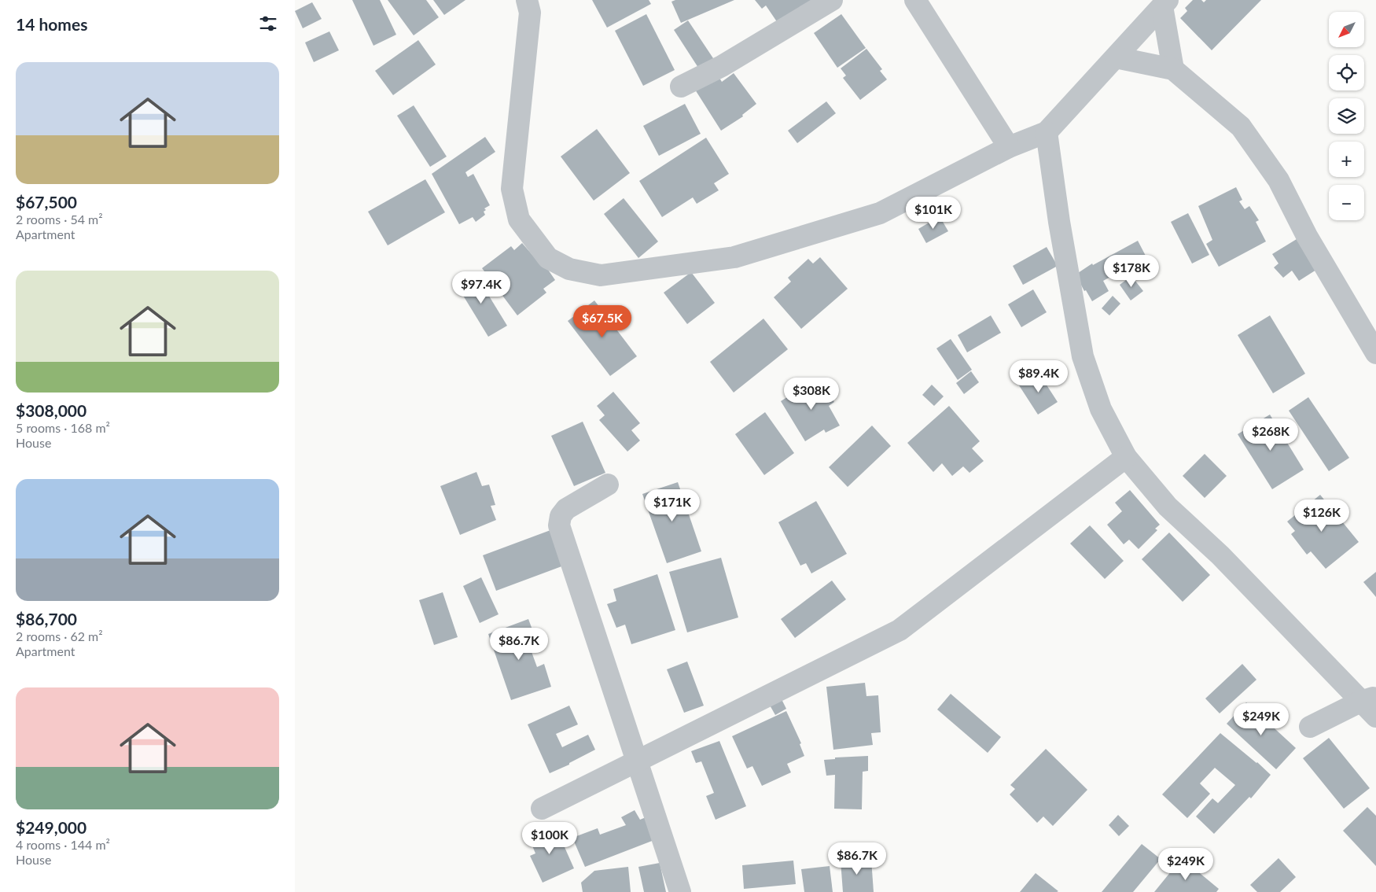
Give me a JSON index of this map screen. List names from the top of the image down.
{
  "north": "bottom left",
  "page": {
    "heading": "14 homes",
    "map_buttons": ["+", "−"],
    "list": [
      {
        "name": "$67,500",
        "note": "2 rooms · 54 m² · Apartment"
      },
      {
        "name": "$308,000",
        "note": "5 rooms · 168 m² · House"
      },
      {
        "name": "$86,700",
        "note": "2 rooms · 62 m² · Apartment"
      },
      {
        "name": "$249,000",
        "note": "4 rooms · 144 m² · House"
      }
    ],
    "price": [
      "$101K",
      "$178K",
      "$97.4K",
      "$67.5K",
      "$89.4K",
      "$308K",
      "$268K",
      "$171K",
      "$126K",
      "$86.7K",
      "$249K",
      "$100K",
      "$86.7K",
      "$249K"
    ]
  }
}
